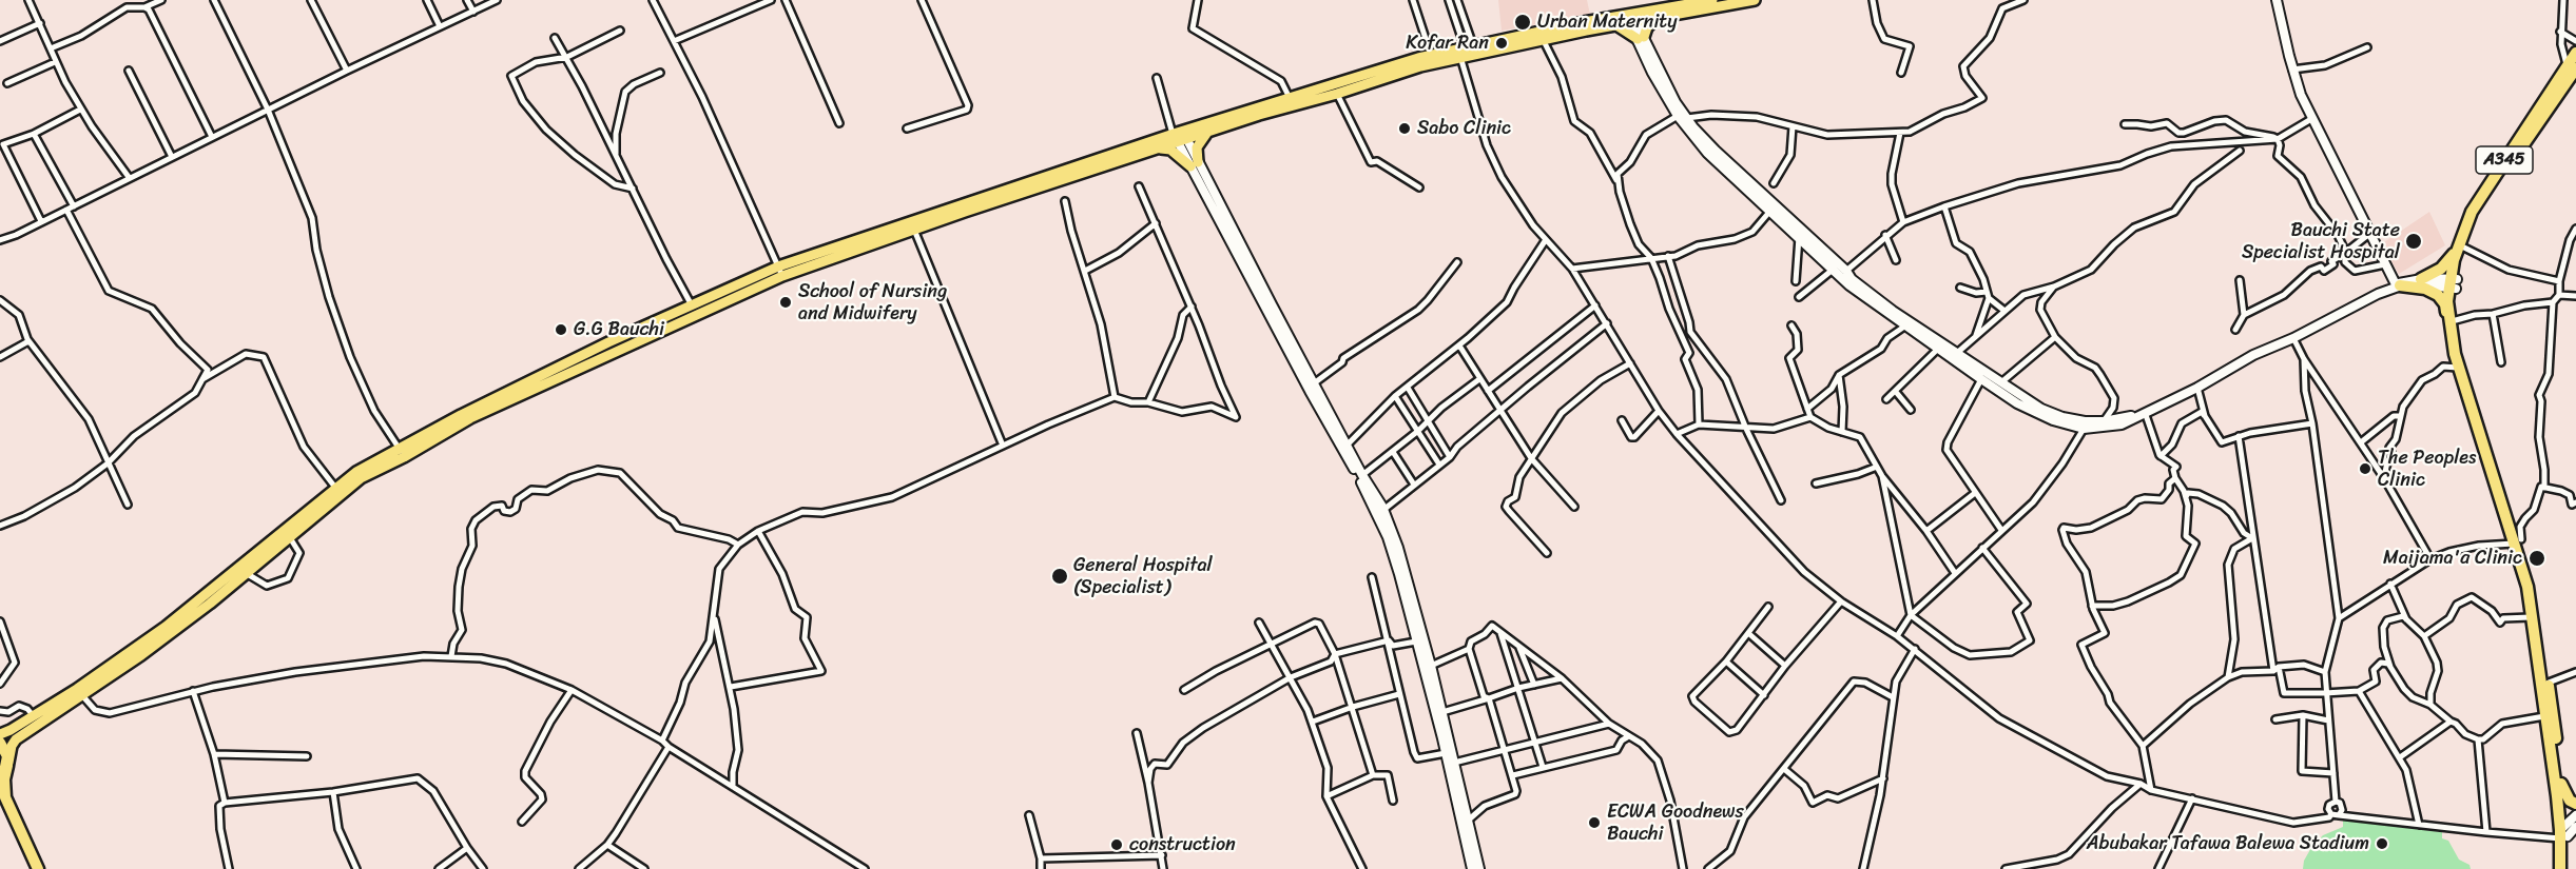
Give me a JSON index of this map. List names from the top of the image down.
{
  "streets": {
    "highway": ["A345"]
  },
  "places": [
    "Urban Maternity",
    "Kofar Ran",
    "Sabo Clinic",
    "Bauchi State Specialist Hospital",
    "School of Nursing and Midwifery",
    "G.G Bauchi",
    "The Peoples Clinic",
    "Maijama'a Clinic",
    "General Hospital (Specialist)",
    "ECWA Goodnews Bauchi",
    "Abubakar Tafawa Balewa Stadium",
    "construction"
  ]
}
